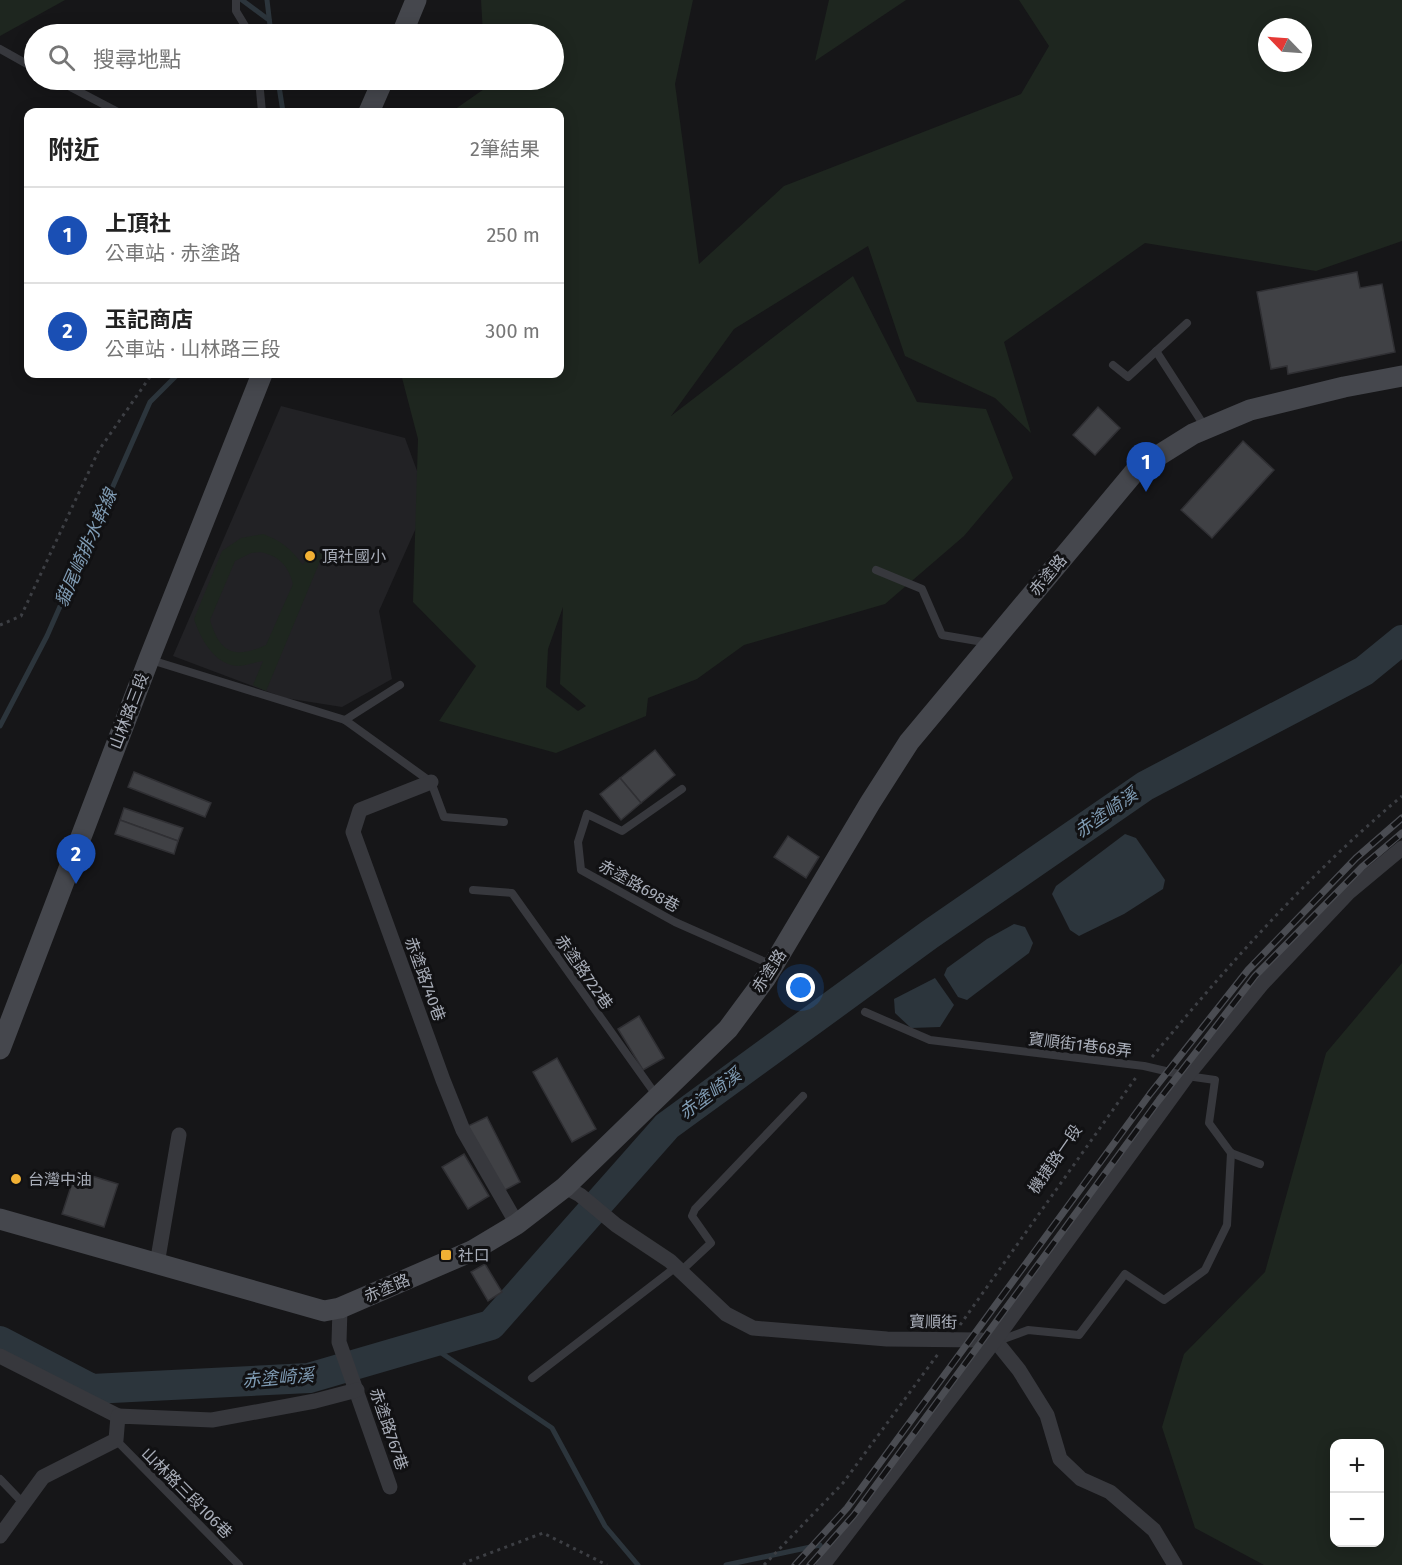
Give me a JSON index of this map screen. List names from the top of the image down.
{
  "streets": {
    "street": [
      "赤塗路",
      "山林路三段",
      "赤塗路740巷",
      "寶順街",
      "赤塗路767巷"
    ],
    "lane": [
      "赤塗路698巷",
      "赤塗路722巷",
      "寶順街1巷68弄",
      "山林路三段106巷"
    ],
    "path": ["機捷路一段"]
  },
  "crossings": [
    ["赤塗路", "赤塗路698巷"],
    ["赤塗路", "赤塗路722巷"],
    ["赤塗路", "赤塗路740巷"],
    ["赤塗路", "寶順街"],
    ["赤塗路", "赤塗路767巷"],
    ["寶順街1巷68弄", "機捷路一段"],
    ["機捷路一段", "寶順街"]
  ],
  "water": ["貓尾崎排水幹線", "赤塗崎溪"],
  "places": {
    "other": ["頂社國小", "台灣中油"],
    "transit": ["社口"]
  },
  "north": "top left",
  "page": {
    "search": "搜尋地點",
    "heading": ["附近", "2筆結果"],
    "list": [
      {
        "mark": "1",
        "name": "上頂社",
        "note": "公車站 · 赤塗路",
        "value": "250 m"
      },
      {
        "mark": "2",
        "name": "玉記商店",
        "note": "公車站 · 山林路三段",
        "value": "300 m"
      }
    ],
    "pins": ["1", "2"],
    "map_buttons": ["+", "−"]
  }
}
